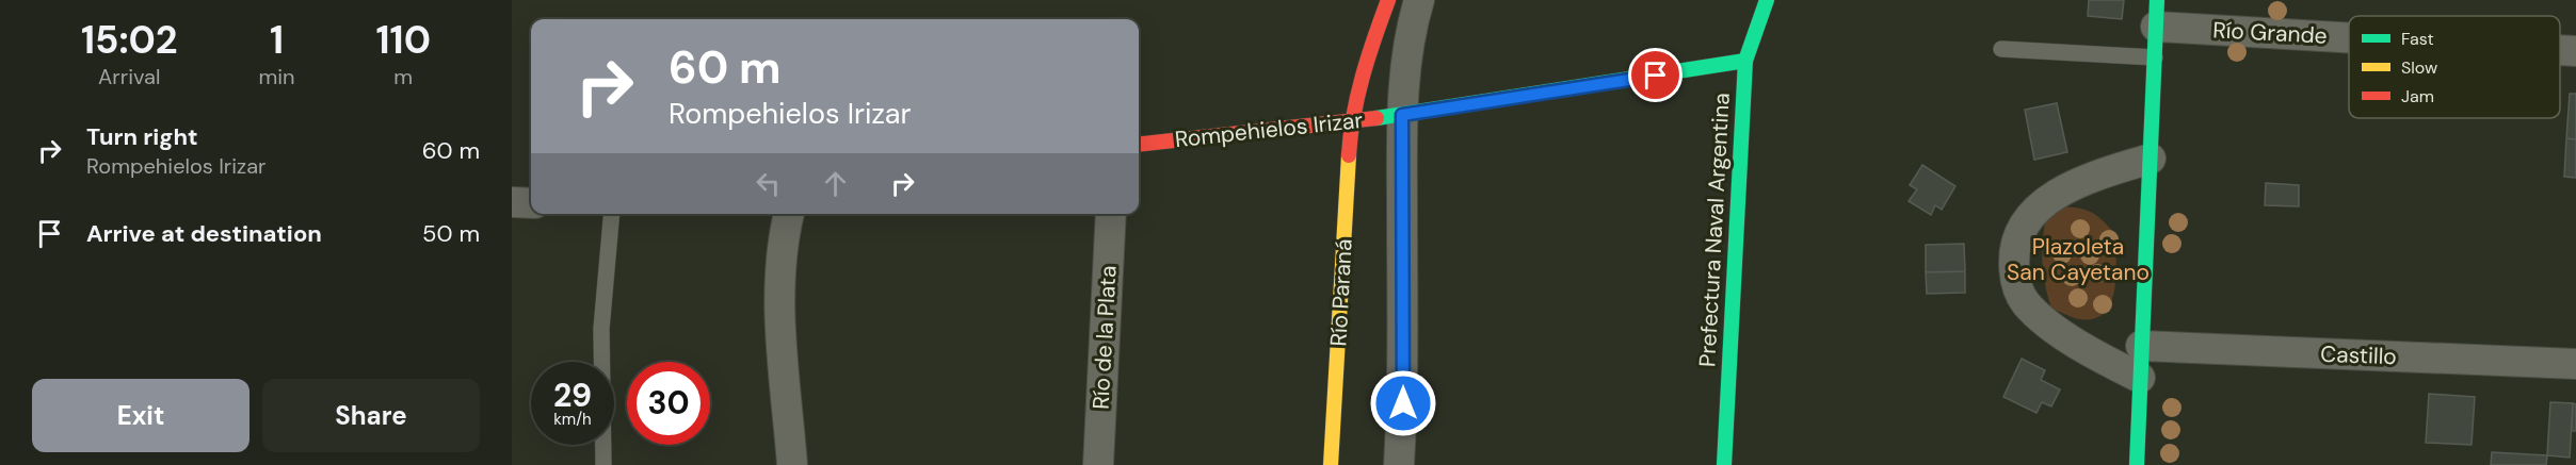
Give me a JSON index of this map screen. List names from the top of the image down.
{
  "streets": {
    "street": [
      "Río Grande",
      "Rompehielos Irizar",
      "Prefectura Naval Argentina",
      "Río Paraná",
      "Río de la Plata",
      "Castillo"
    ]
  },
  "crossings": [
    ["Rompehielos Irizar", "Prefectura Naval Argentina"],
    ["Rompehielos Irizar", "Río Paraná"]
  ],
  "parks": ["Plazoleta San Cayetano"],
  "legend": ["Fast", "Slow", "Jam"],
  "page": {
    "eta": [
      "15:02",
      "Arrival",
      "1",
      "min",
      "110",
      "m"
    ],
    "turn": ["60 m", "Rompehielos Irizar"],
    "list": [
      {
        "name": "Turn right",
        "note": "Rompehielos Irizar",
        "value": "60 m"
      },
      {
        "name": "Arrive at destination",
        "value": "50 m"
      }
    ],
    "speed": "29 km/h",
    "limit": "30",
    "buttons": ["Exit", "Share"]
  }
}
